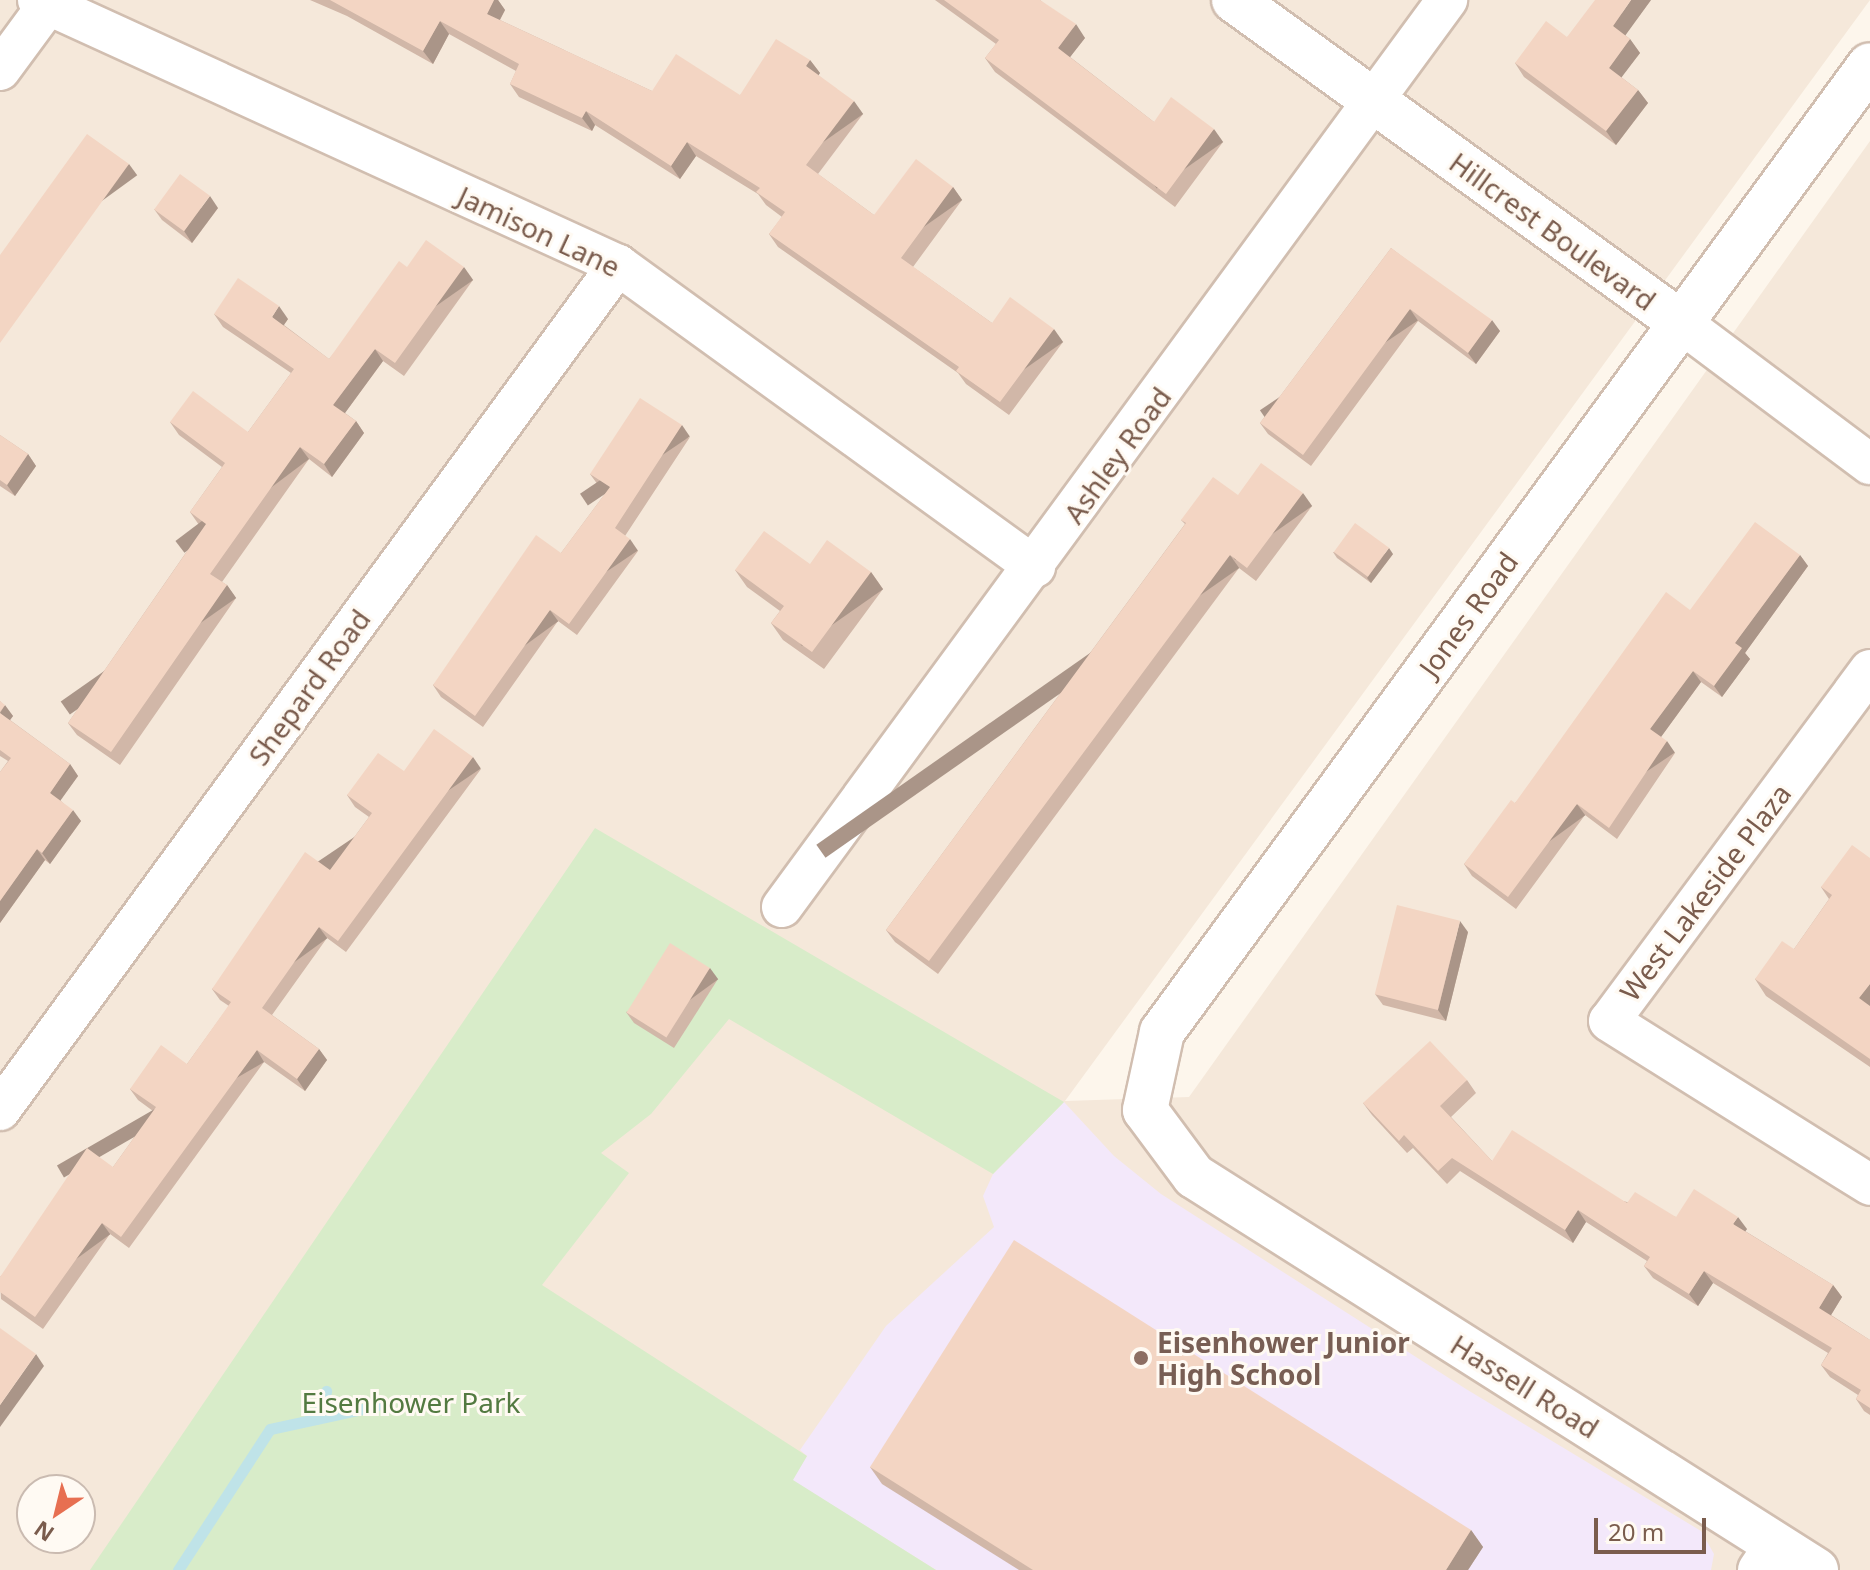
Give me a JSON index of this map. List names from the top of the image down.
{
  "streets": {
    "street": [
      "Jamison Lane",
      "Hillcrest Boulevard",
      "Ashley Road",
      "Jones Road",
      "Shepard Road",
      "West Lakeside Plaza",
      "Hassell Road"
    ]
  },
  "crossings": [
    ["Jamison Lane", "Ashley Road"],
    ["Jamison Lane", "Shepard Road"],
    ["Hillcrest Boulevard", "Ashley Road"],
    ["Hillcrest Boulevard", "Jones Road"],
    ["Jones Road", "Hassell Road"]
  ],
  "parks": ["Eisenhower Park"],
  "places": ["Eisenhower Junior High School"],
  "scale_bar": "20 m",
  "north": "bottom left"
}
